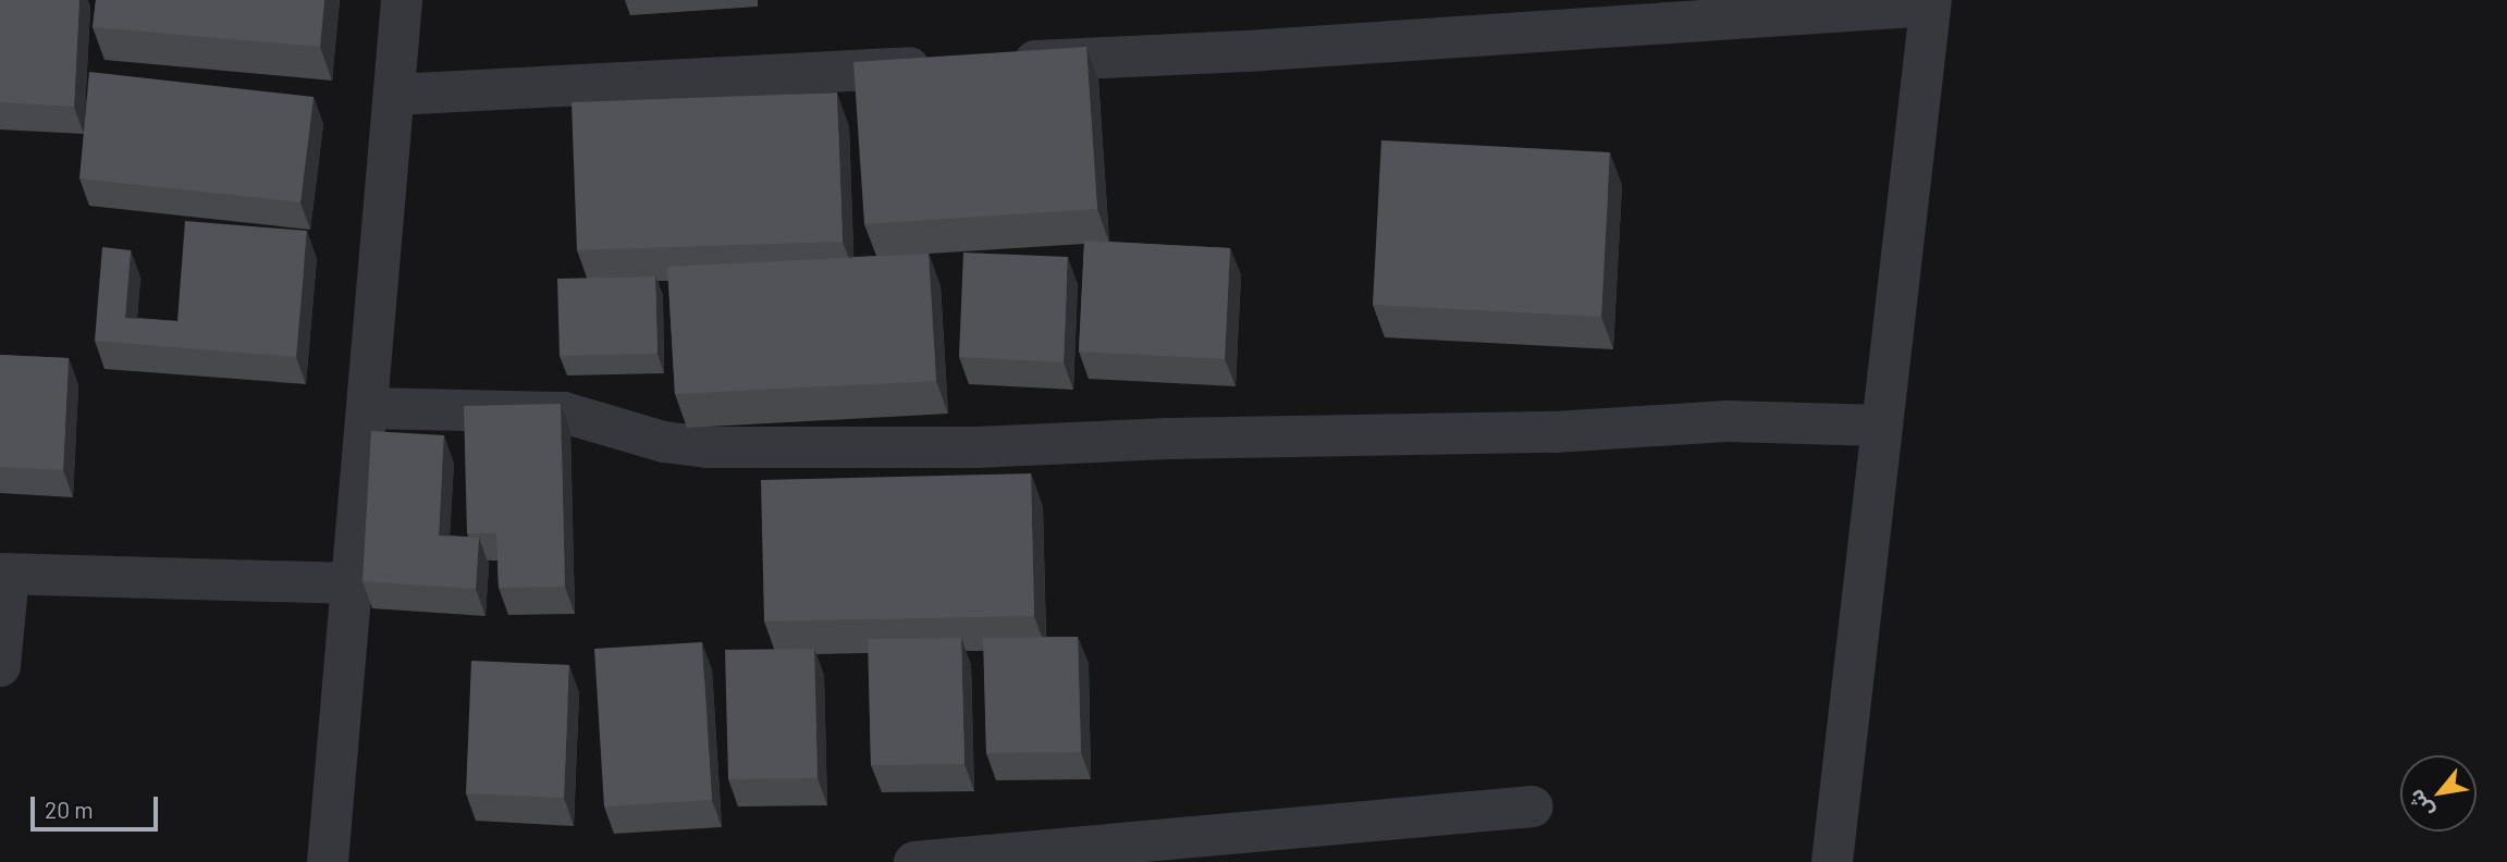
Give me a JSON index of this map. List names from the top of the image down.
{
  "scale_bar": "20 m",
  "north": "bottom left"
}
